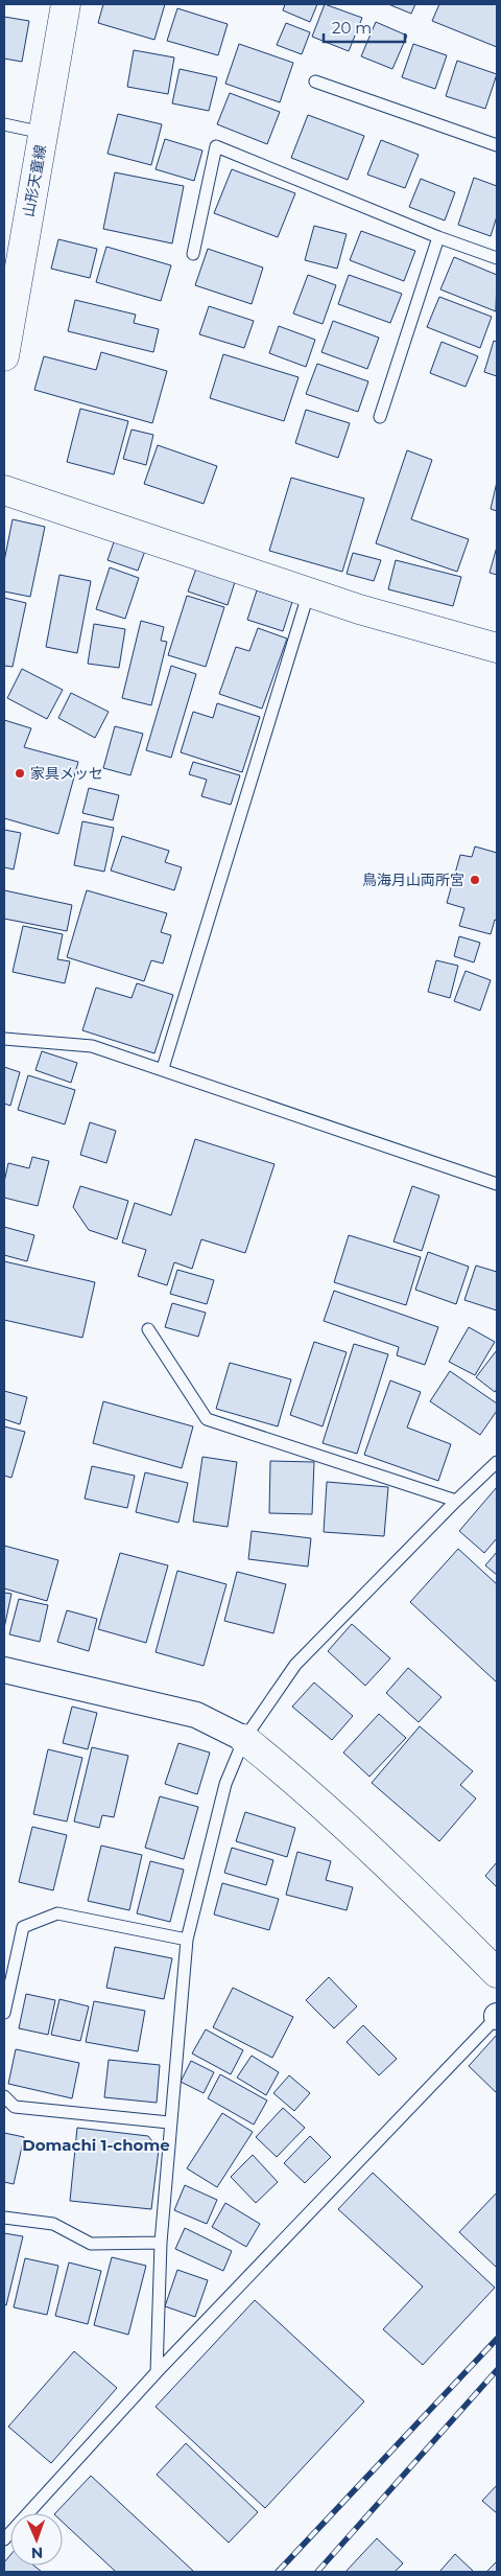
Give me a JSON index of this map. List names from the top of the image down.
{
  "streets": {
    "street": ["山形天童線"]
  },
  "districts": ["Domachi 1-chome"],
  "places": ["家具メッセ", "鳥海月山両所宮"],
  "scale_bar": "20 m",
  "north": "bottom"
}
